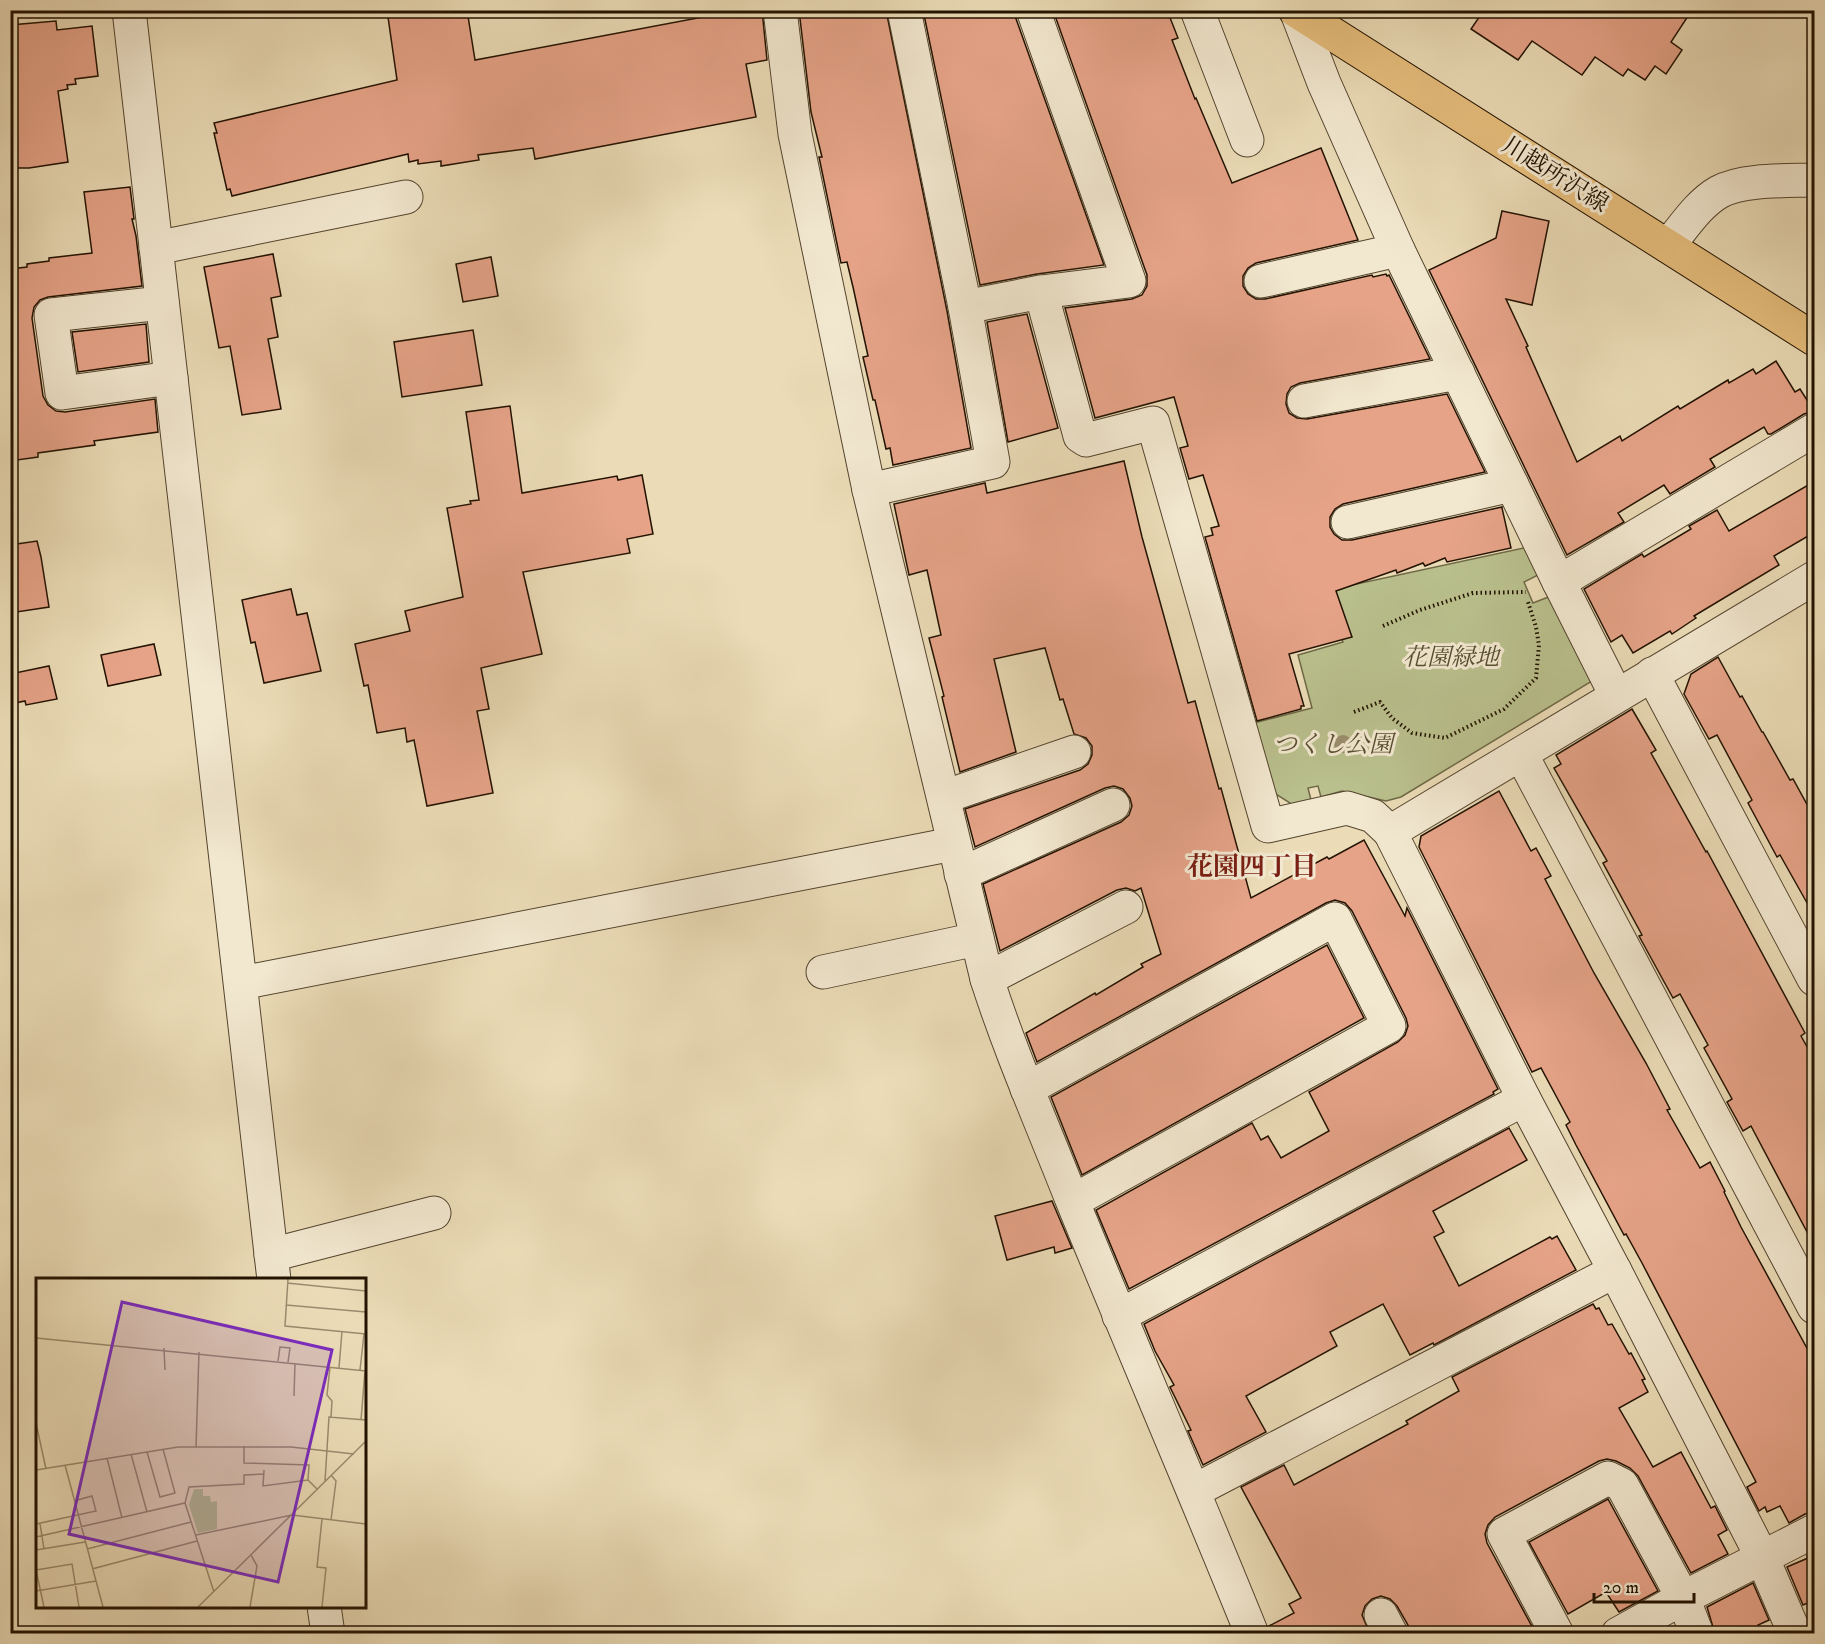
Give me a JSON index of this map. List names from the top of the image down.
{
  "streets": {
    "main road": ["川越所沢線"]
  },
  "districts": ["花園四丁目"],
  "parks": ["花園緑地", "つくし公園"],
  "scale_bar": "20 m"
}
